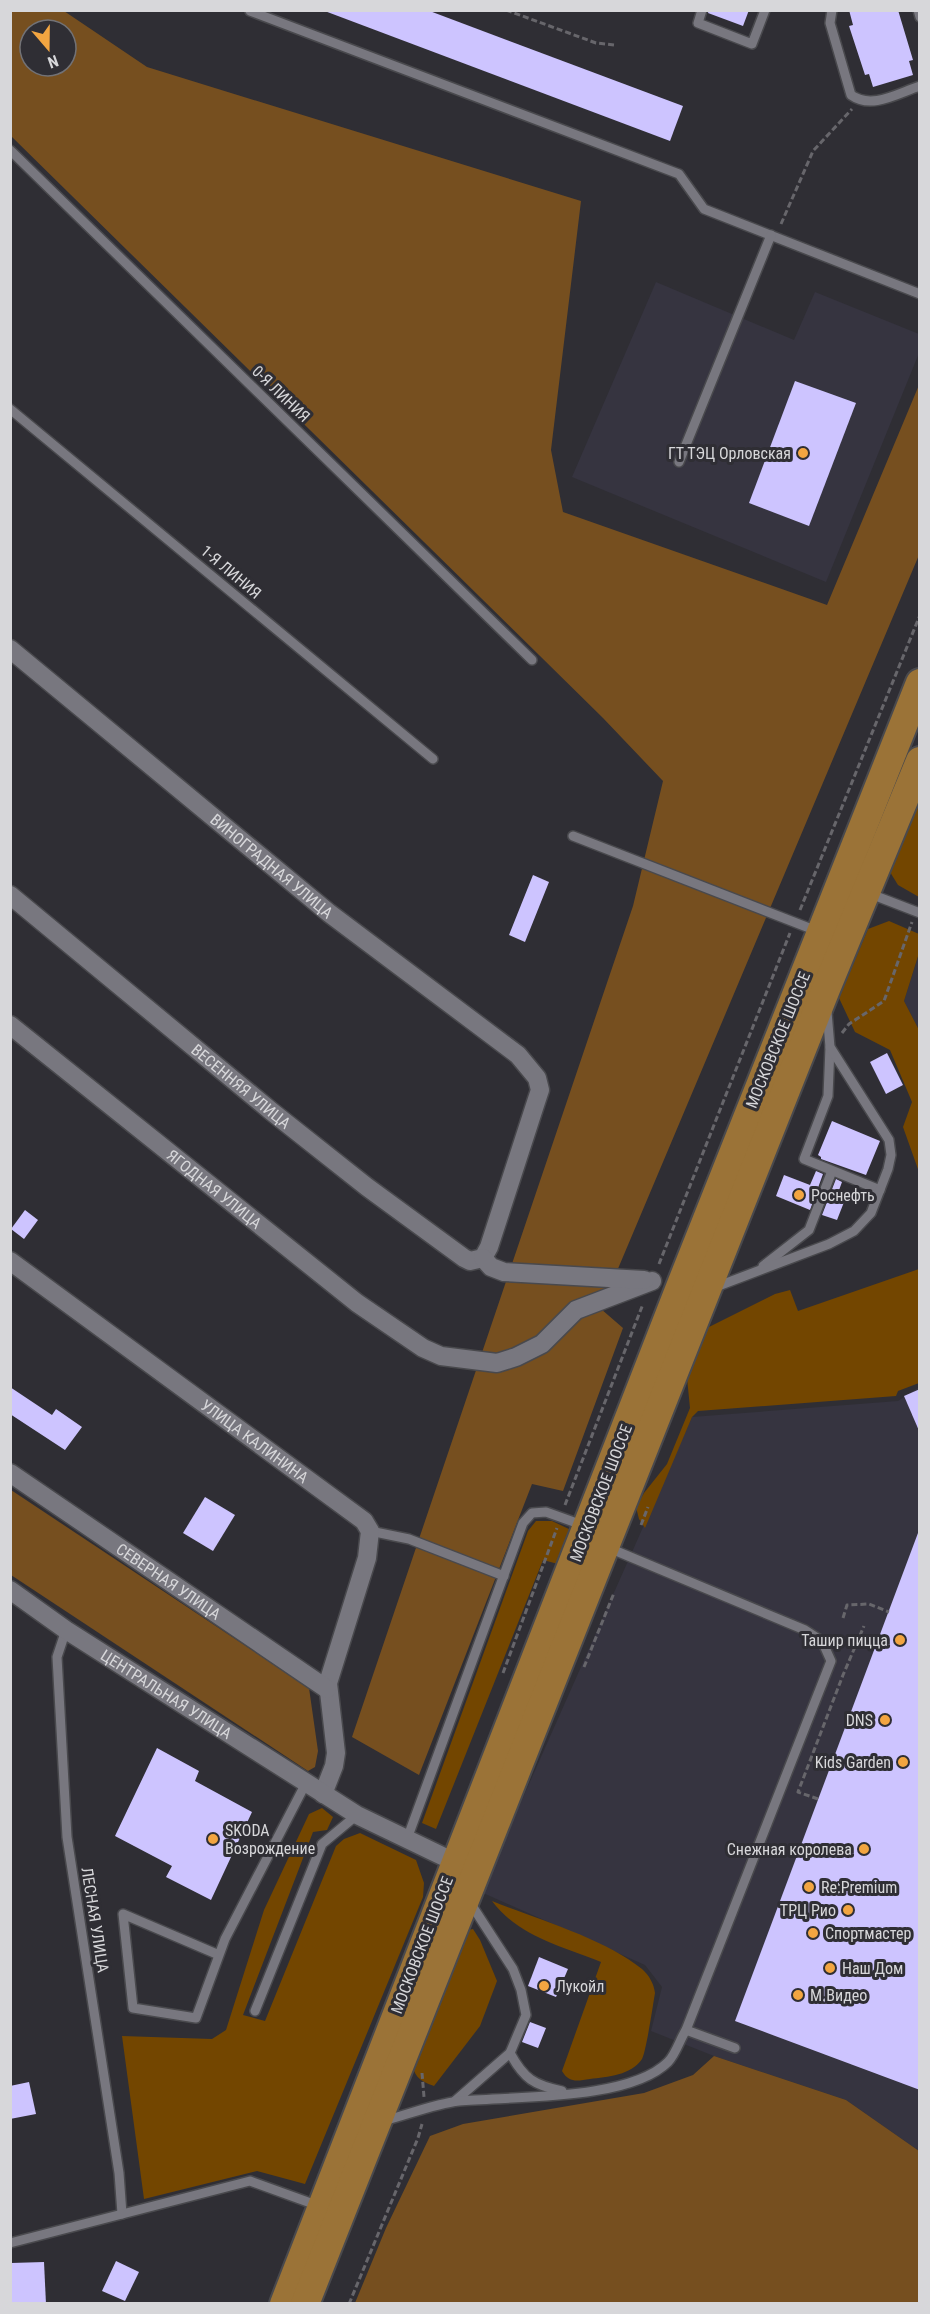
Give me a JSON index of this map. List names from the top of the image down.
{
  "streets": {
    "main road": ["МОСКОВСКОЕ ШОССЕ"],
    "street": [
      "ВИНОГРАДНАЯ УЛИЦА",
      "ВЕСЕННЯЯ УЛИЦА",
      "ЯГОДНАЯ УЛИЦА",
      "УЛИЦА КАЛИНИНА",
      "СЕВЕРНАЯ УЛИЦА",
      "ЦЕНТРАЛЬНАЯ УЛИЦА"
    ],
    "lane": ["0-Я ЛИНИЯ", "1-Я ЛИНИЯ", "ЛЕСНАЯ УЛИЦА"]
  },
  "crossings": [
    ["ВИНОГРАДНАЯ УЛИЦА", "ВЕСЕННЯЯ УЛИЦА"],
    ["МОСКОВСКОЕ ШОССЕ", "ВЕСЕННЯЯ УЛИЦА"],
    ["МОСКОВСКОЕ ШОССЕ", "ЦЕНТРАЛЬНАЯ УЛИЦА"],
    ["ВЕСЕННЯЯ УЛИЦА", "ЯГОДНАЯ УЛИЦА"],
    ["ЦЕНТРАЛЬНАЯ УЛИЦА", "ЛЕСНАЯ УЛИЦА"]
  ],
  "places": [
    "ГТ ТЭЦ Орловская",
    "Роснефть",
    "Ташир пицца",
    "DNS",
    "Kids Garden",
    "SKODA Возрождение",
    "Снежная королева",
    "Re:Premium",
    "ТРЦ Рио",
    "Спортмастер",
    "Наш Дом",
    "Лукойл",
    "М.Видео"
  ],
  "north": "bottom"
}
